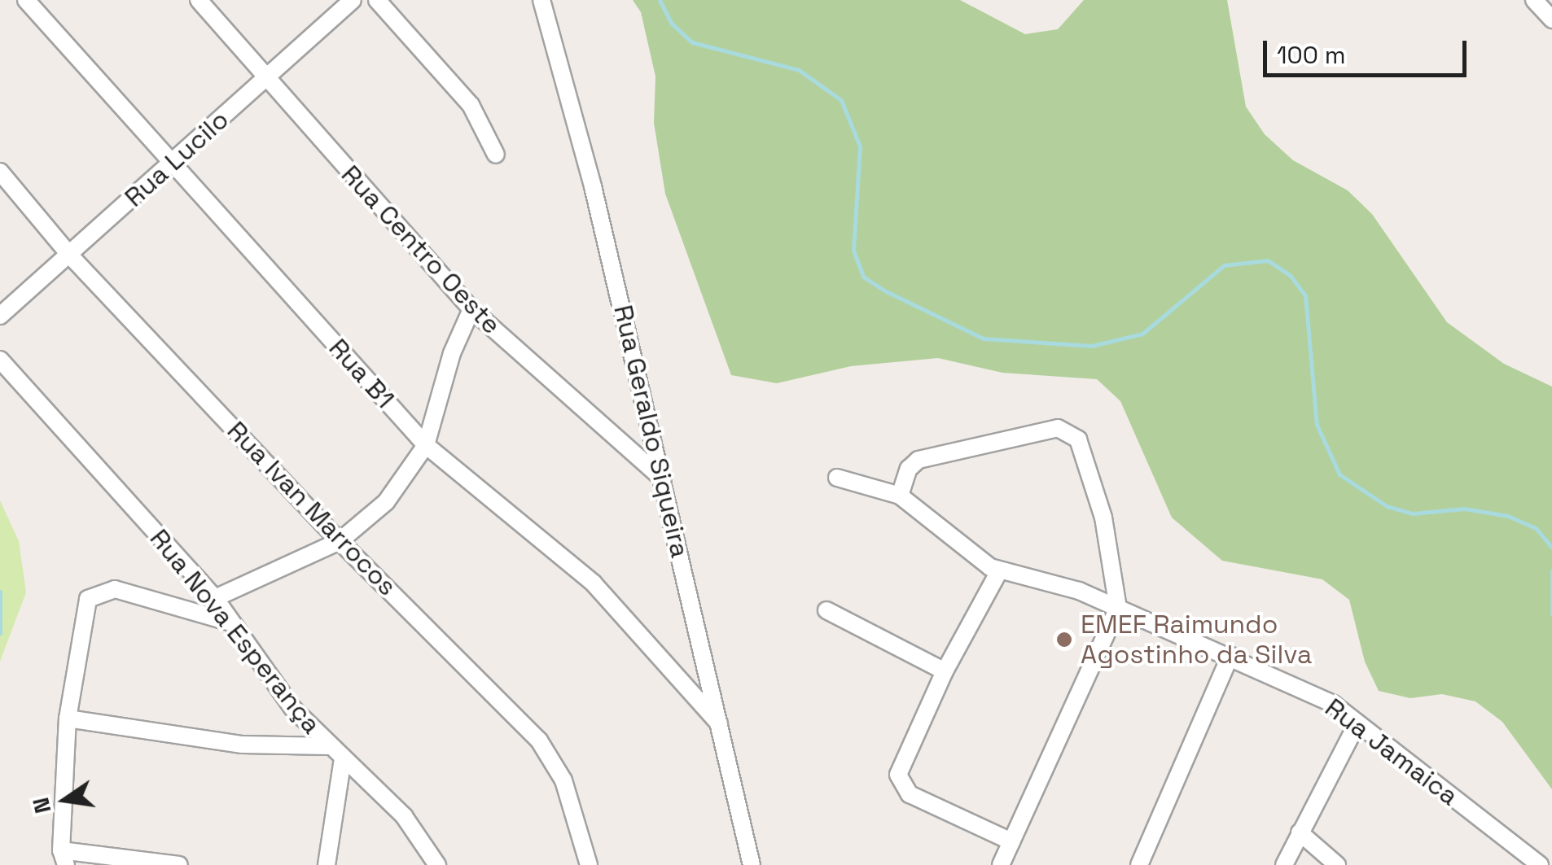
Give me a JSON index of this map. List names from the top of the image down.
{
  "streets": {
    "street": [
      "Rua Lucilo",
      "Rua Centro Oeste",
      "Rua B1",
      "Rua Geraldo Siqueira",
      "Rua Ivan Marrocos",
      "Rua Nova Esperança",
      "Rua Jamaica"
    ]
  },
  "crossings": [
    ["Rua Lucilo", "Rua Centro Oeste"],
    ["Rua Lucilo", "Rua B1"],
    ["Rua Lucilo", "Rua Ivan Marrocos"],
    ["Rua Centro Oeste", "Rua Geraldo Siqueira"],
    ["Rua B1", "Rua Geraldo Siqueira"]
  ],
  "places": ["EMEF Raimundo Agostinho da Silva"],
  "scale_bar": "100 m",
  "north": "left"
}
